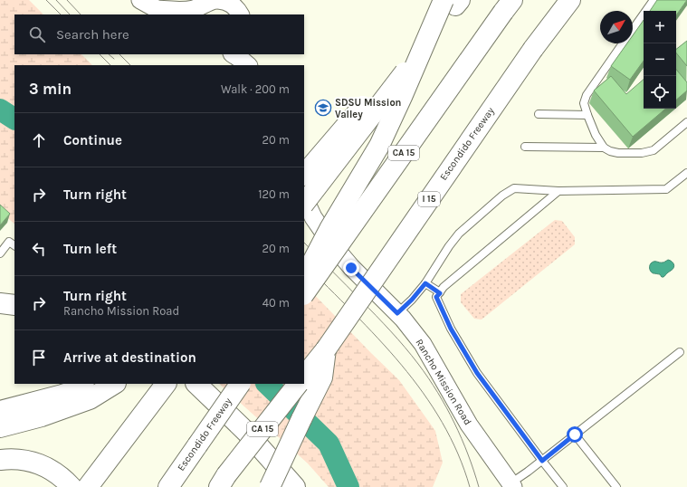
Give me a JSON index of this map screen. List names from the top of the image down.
{
  "streets": {
    "main road": ["Escondido Freeway", "CA 15", "I 15"],
    "street": ["Rancho Mission Road"]
  },
  "places": {
    "school or university": ["SDSU Mission Valley"]
  },
  "north": "top right",
  "page": {
    "map_buttons": ["+", "−"],
    "search": "Search here",
    "heading": ["3 min", "Walk · 200 m"],
    "list": [
      ["Continue", "20 m"],
      ["Turn right", "120 m"],
      ["Turn left", "20 m"],
      ["Turn right", "Rancho Mission Road", "40 m"],
      "Arrive at destination"
    ]
  }
}
